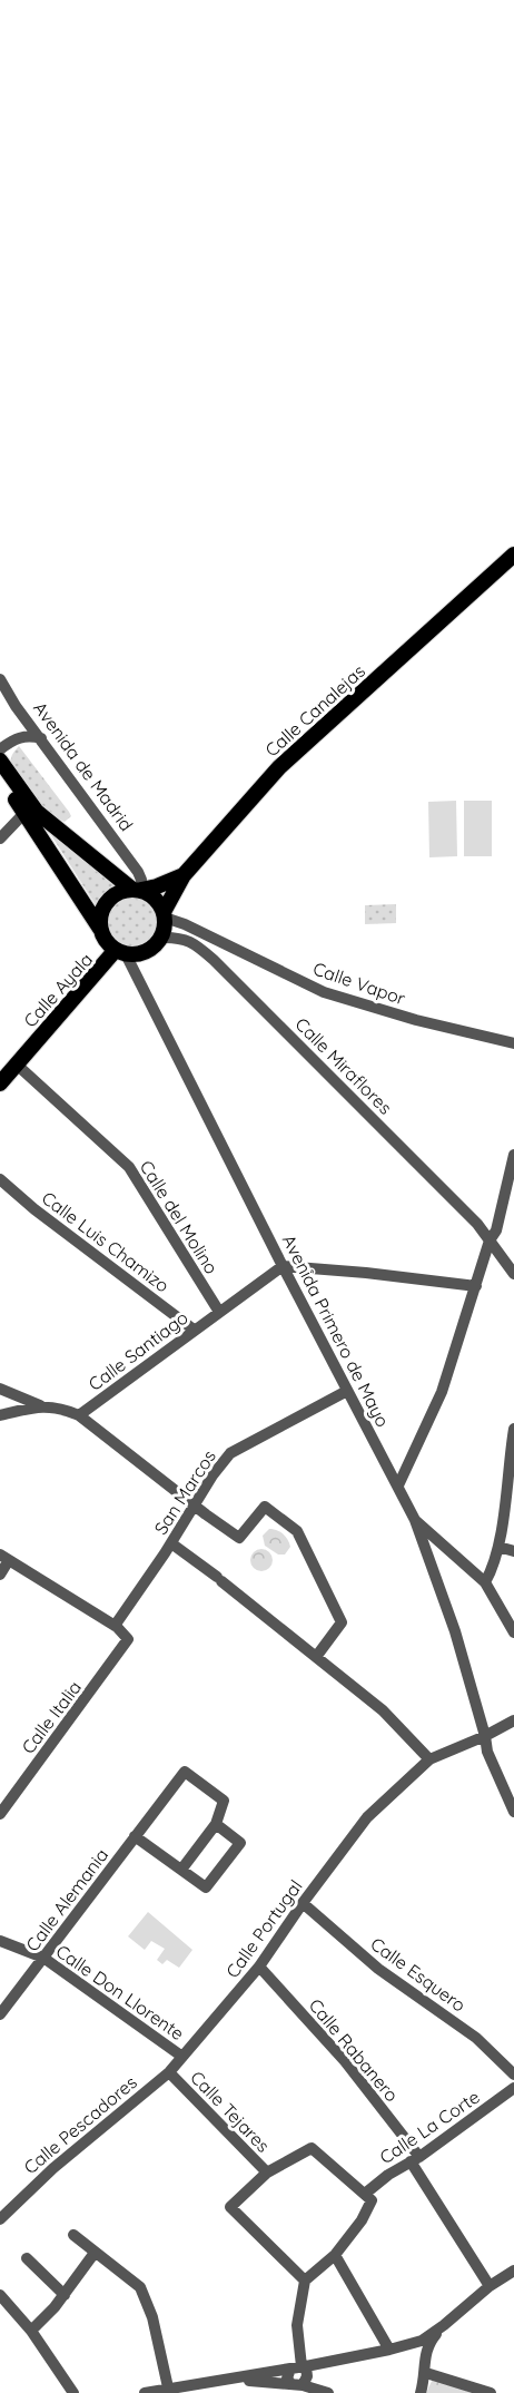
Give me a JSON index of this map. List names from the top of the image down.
{
  "streets": {
    "main road": ["Calle Canalejas", "Calle Ayala"],
    "street": [
      "Avenida de Madrid",
      "Calle Vapor",
      "Calle Miraflores",
      "Calle del Molino",
      "Calle Luis Chamizo",
      "Avenida Primero de Mayo",
      "Calle Santiago",
      "San Marcos",
      "Calle Italia",
      "Calle Alemania",
      "Calle Portugal",
      "Calle Esquero",
      "Calle Don Llorente",
      "Calle Rabanero",
      "Calle Tejares",
      "Calle Pescadores",
      "Calle La Corte"
    ]
  },
  "crossings": [
    ["Calle Canalejas", "Calle Vapor"],
    ["Calle Canalejas", "Calle Ayala"],
    ["Calle Canalejas", "Calle Miraflores"],
    ["Calle Canalejas", "Avenida Primero de Mayo"],
    ["Calle Vapor", "Calle Ayala"],
    ["Calle Vapor", "Calle Miraflores"],
    ["Calle Vapor", "Avenida Primero de Mayo"],
    ["Calle Ayala", "Calle Miraflores"],
    ["Calle Ayala", "Calle del Molino"],
    ["Calle Ayala", "Avenida Primero de Mayo"],
    ["Calle Miraflores", "Avenida Primero de Mayo"],
    ["Calle del Molino", "Calle Santiago"],
    ["Calle Luis Chamizo", "Calle Santiago"],
    ["Avenida Primero de Mayo", "Calle Santiago"],
    ["Avenida Primero de Mayo", "San Marcos"],
    ["San Marcos", "Calle Italia"],
    ["Calle Alemania", "Calle Don Llorente"],
    ["Calle Portugal", "Calle Esquero"],
    ["Calle Portugal", "Calle Don Llorente"],
    ["Calle Portugal", "Calle Rabanero"],
    ["Calle Portugal", "Calle Pescadores"],
    ["Calle Don Llorente", "Calle Pescadores"],
    ["Calle Rabanero", "Calle La Corte"],
    ["Calle Tejares", "Calle Pescadores"],
    ["Calle Tejares", "Calle La Corte"]
  ]
}
